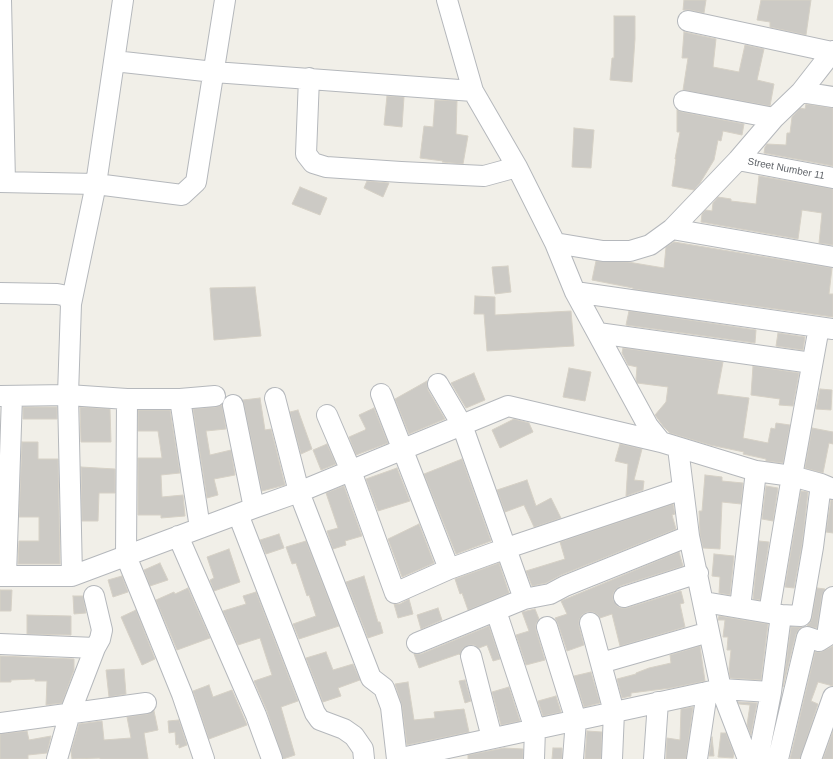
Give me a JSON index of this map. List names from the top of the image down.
{
  "streets": {
    "street": ["Street Number 11"]
  }
}
